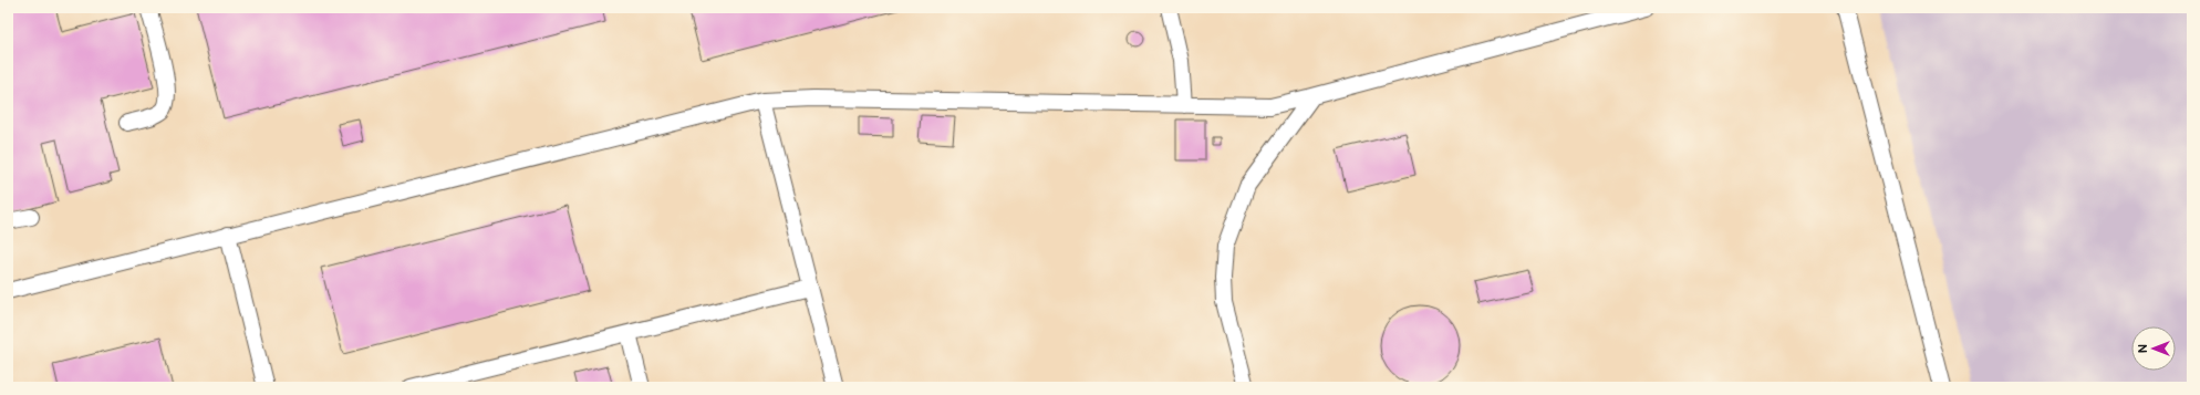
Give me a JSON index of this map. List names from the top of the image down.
{
  "north": "left"
}
